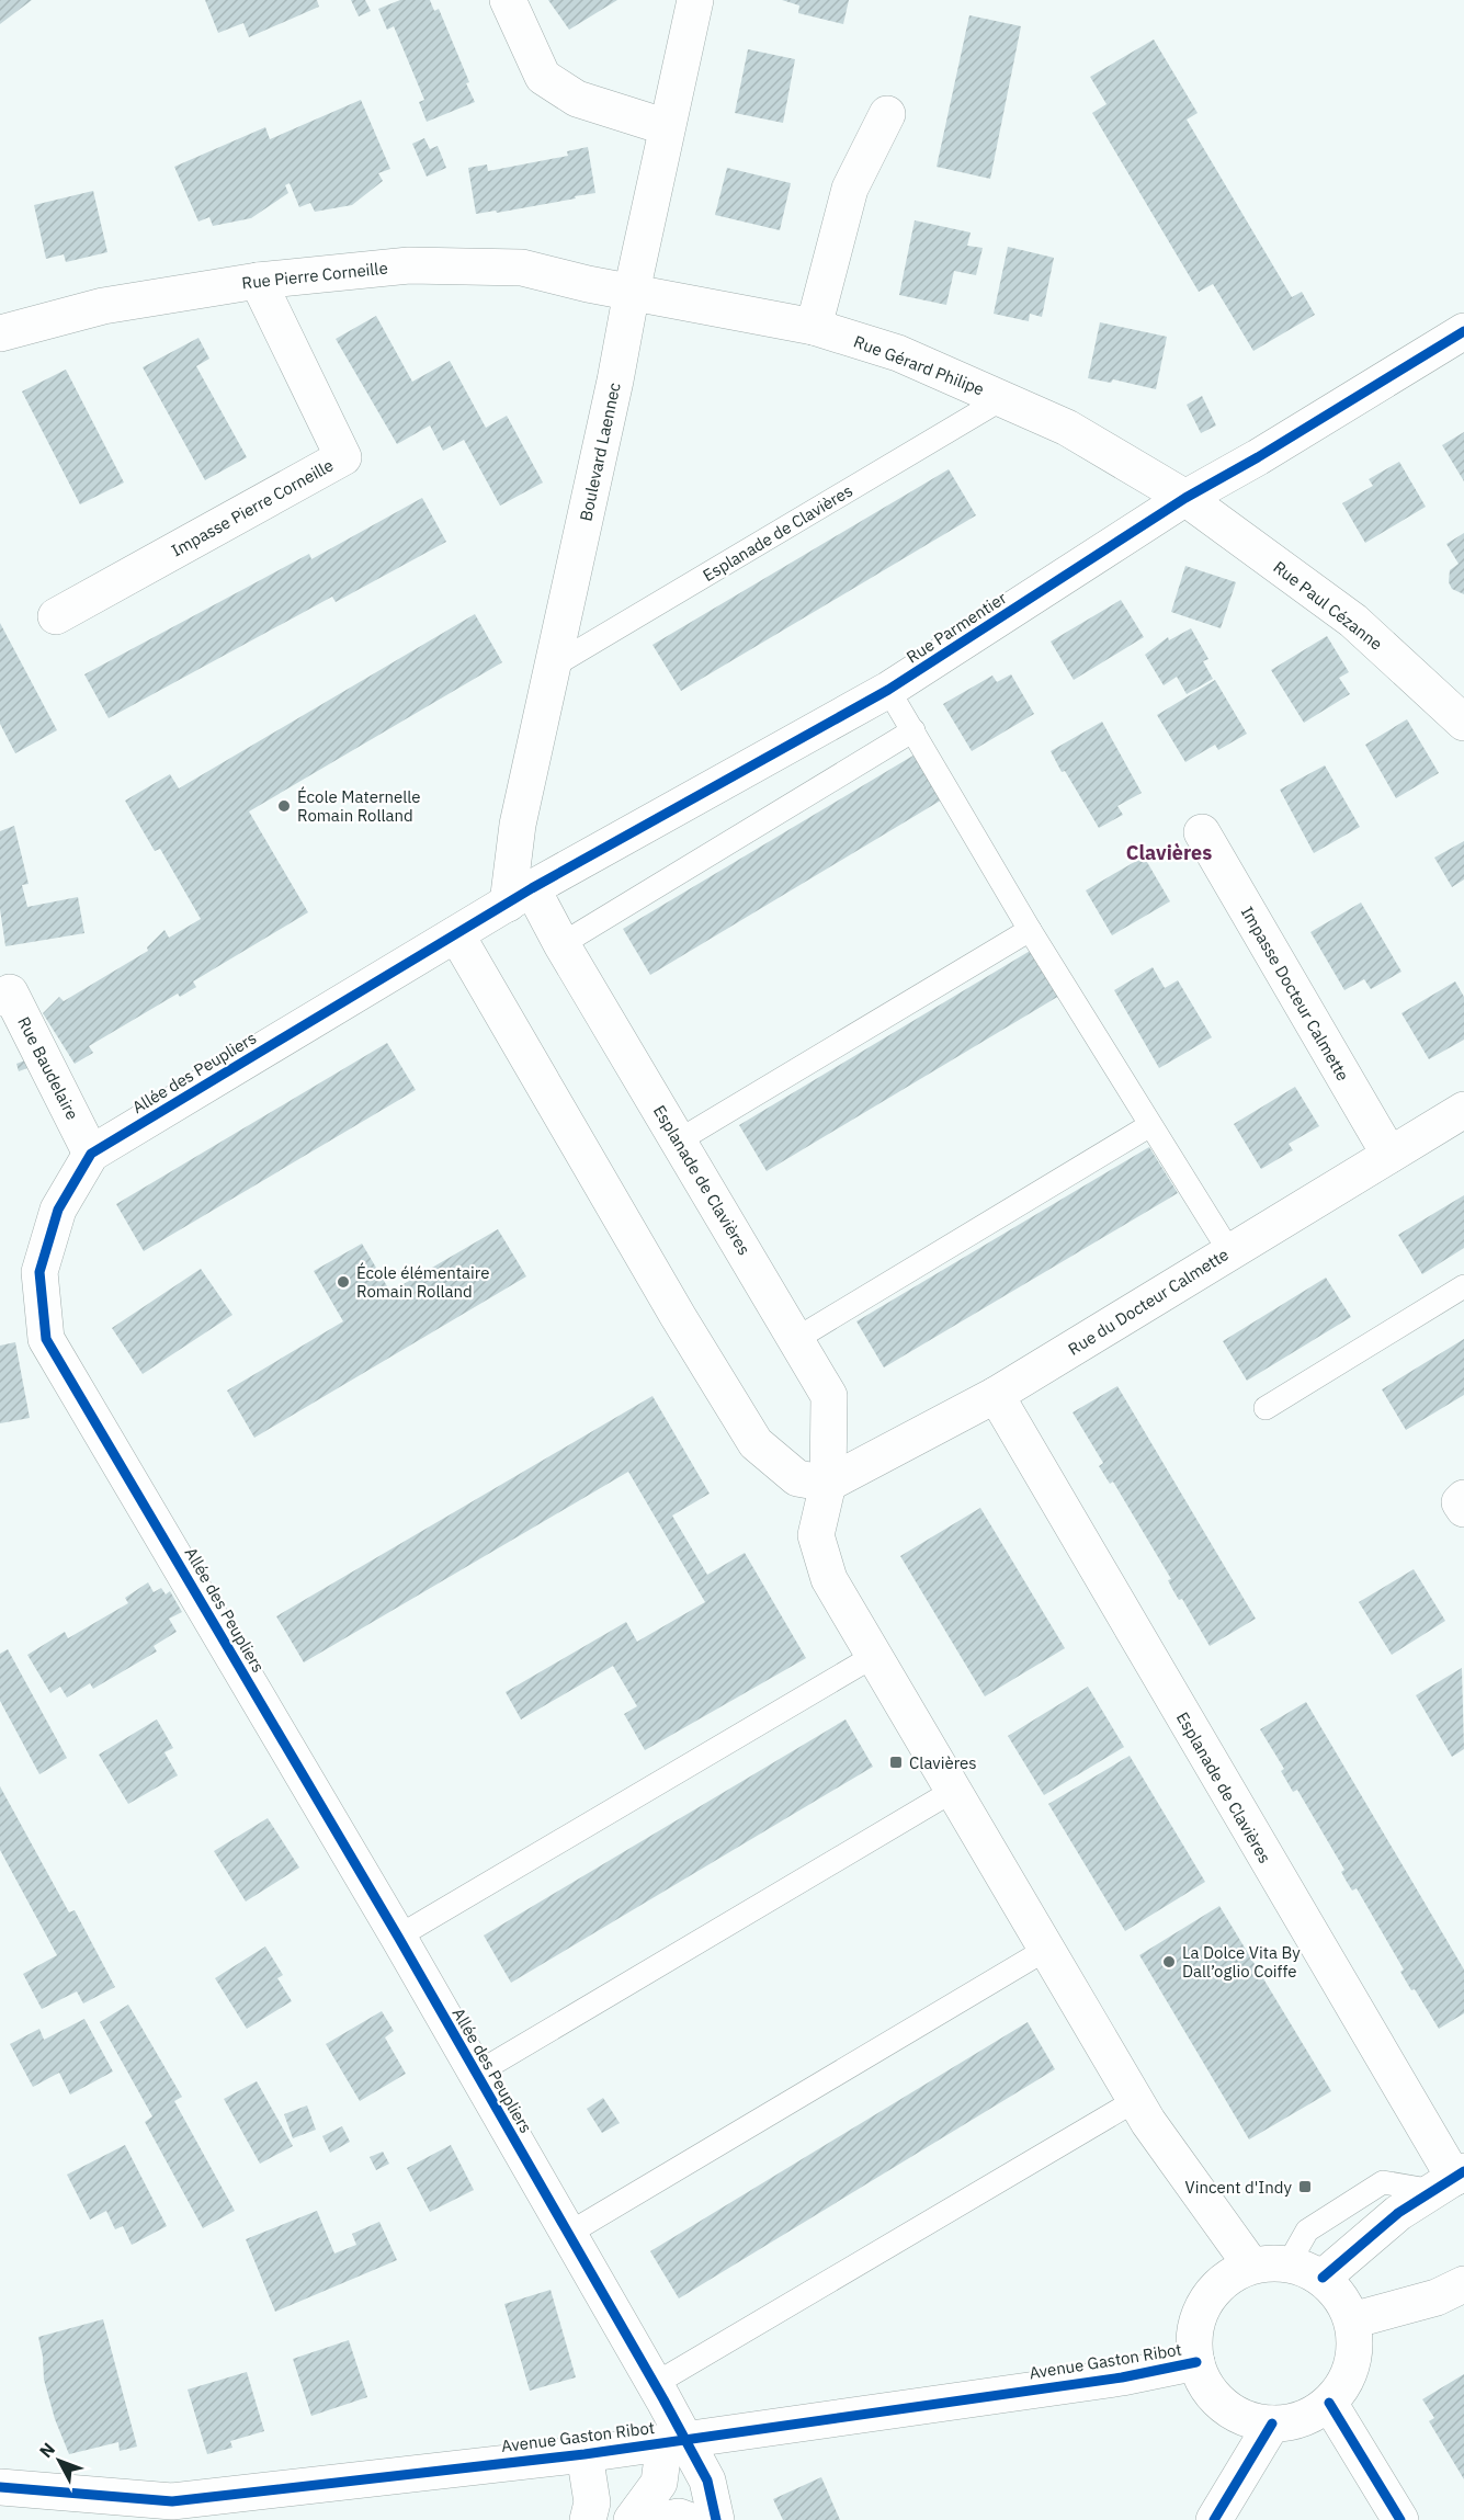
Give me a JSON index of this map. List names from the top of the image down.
{
  "streets": {
    "street": [
      "Rue Pierre Corneille",
      "Rue Gérard Philipe",
      "Boulevard Laennec",
      "Impasse Pierre Corneille",
      "Esplanade de Clavières",
      "Rue Paul Cézanne",
      "Rue Parmentier",
      "Impasse Docteur Calmette",
      "Rue Baudelaire",
      "Allée des Peupliers",
      "Rue du Docteur Calmette",
      "Avenue Gaston Ribot"
    ]
  },
  "crossings": [
    ["Rue Pierre Corneille", "Rue Gérard Philipe"],
    ["Rue Pierre Corneille", "Boulevard Laennec"],
    ["Rue Pierre Corneille", "Impasse Pierre Corneille"],
    ["Rue Gérard Philipe", "Boulevard Laennec"],
    ["Rue Gérard Philipe", "Esplanade de Clavières"],
    ["Rue Gérard Philipe", "Rue Paul Cézanne"],
    ["Rue Gérard Philipe", "Rue Parmentier"],
    ["Boulevard Laennec", "Esplanade de Clavières"],
    ["Boulevard Laennec", "Rue Parmentier"],
    ["Esplanade de Clavières", "Rue Parmentier"],
    ["Esplanade de Clavières", "Rue du Docteur Calmette"],
    ["Esplanade de Clavières", "Avenue Gaston Ribot"],
    ["Rue Paul Cézanne", "Rue Parmentier"],
    ["Rue Parmentier", "Allée des Peupliers"],
    ["Impasse Docteur Calmette", "Rue du Docteur Calmette"],
    ["Rue Baudelaire", "Allée des Peupliers"],
    ["Allée des Peupliers", "Avenue Gaston Ribot"]
  ],
  "districts": ["Clavières"],
  "places": {
    "other": ["École Maternelle Romain Rolland", "École élémentaire Romain Rolland", "La Dolce Vita By Dall’oglio Coiffe"],
    "transit": ["Clavières", "Vincent d'Indy"]
  },
  "north": "top left"
}
